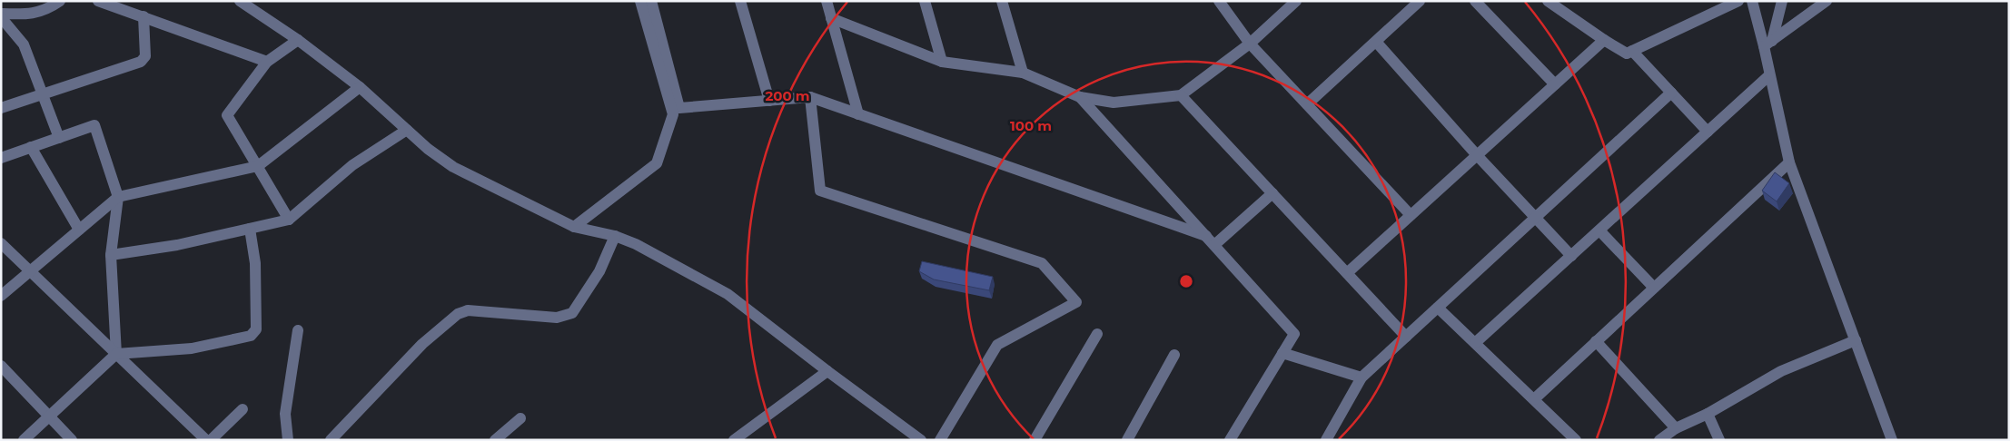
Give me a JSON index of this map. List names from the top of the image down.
{
  "rings": ["200 m", "100 m"]
}
